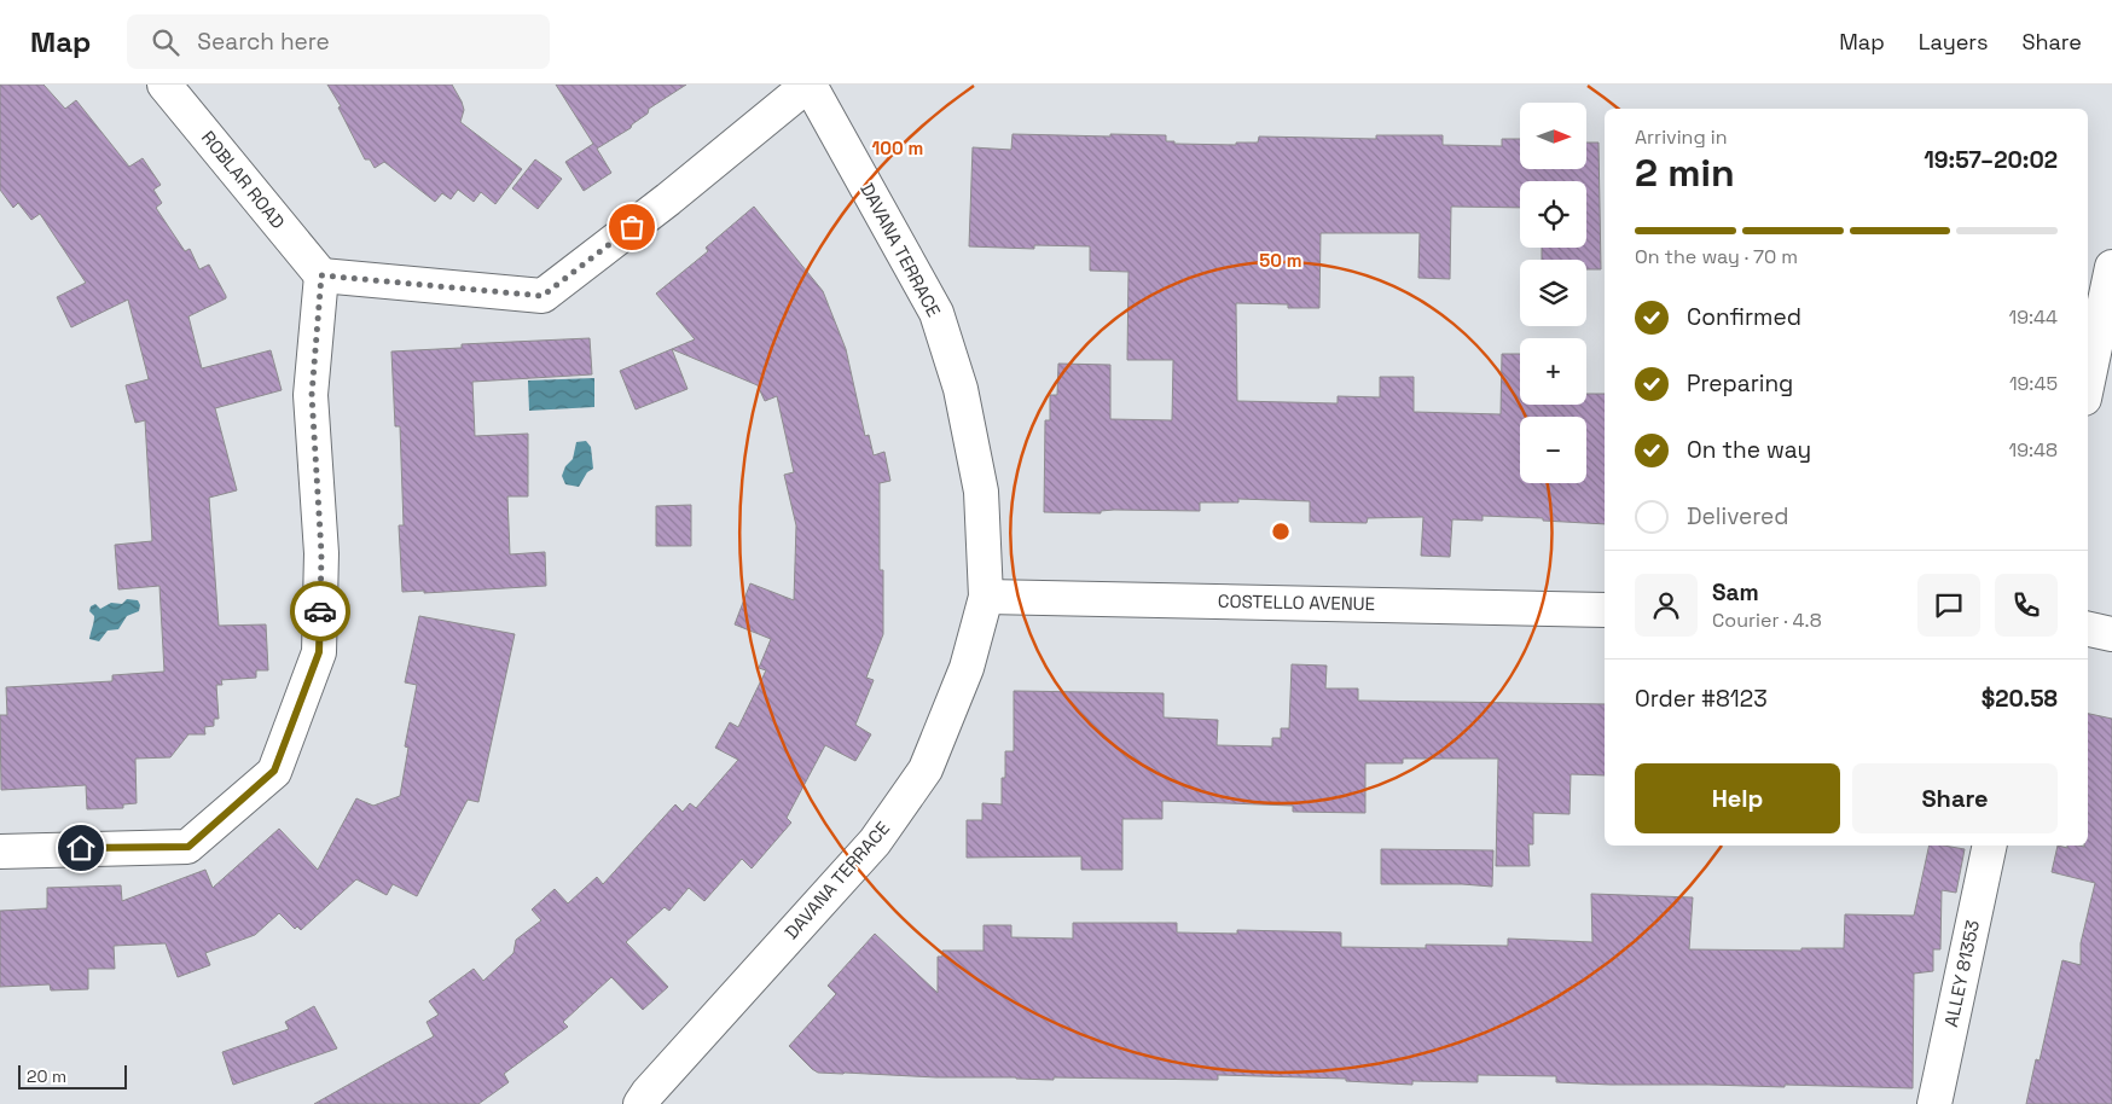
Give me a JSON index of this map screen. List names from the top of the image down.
{
  "streets": {
    "street": [
      "ROBLAR ROAD",
      "DAVANA TERRACE",
      "COSTELLO AVENUE",
      "ALLEY 81353"
    ]
  },
  "crossings": [
    ["DAVANA TERRACE", "COSTELLO AVENUE"]
  ],
  "scale_bar": "20 m",
  "north": "right",
  "page": {
    "header": "Map",
    "search": "Search here",
    "nav": ["Map", "Layers", "Share"],
    "map_buttons": ["+", "−"],
    "heading": ["2 min", "Arriving in", "19:57–20:02"],
    "panel": [
      "Sam",
      "Courier · 4.8",
      "Order #8123",
      "$20.58"
    ],
    "bar": "On the way · 70 m",
    "list": [
      ["Confirmed", "19:44"],
      ["Preparing", "19:45"],
      ["On the way", "19:48"],
      "Delivered"
    ],
    "buttons": ["Help", "Share"],
    "scale": "20 m"
  },
  "rings": ["100 m", "50 m"]
}
